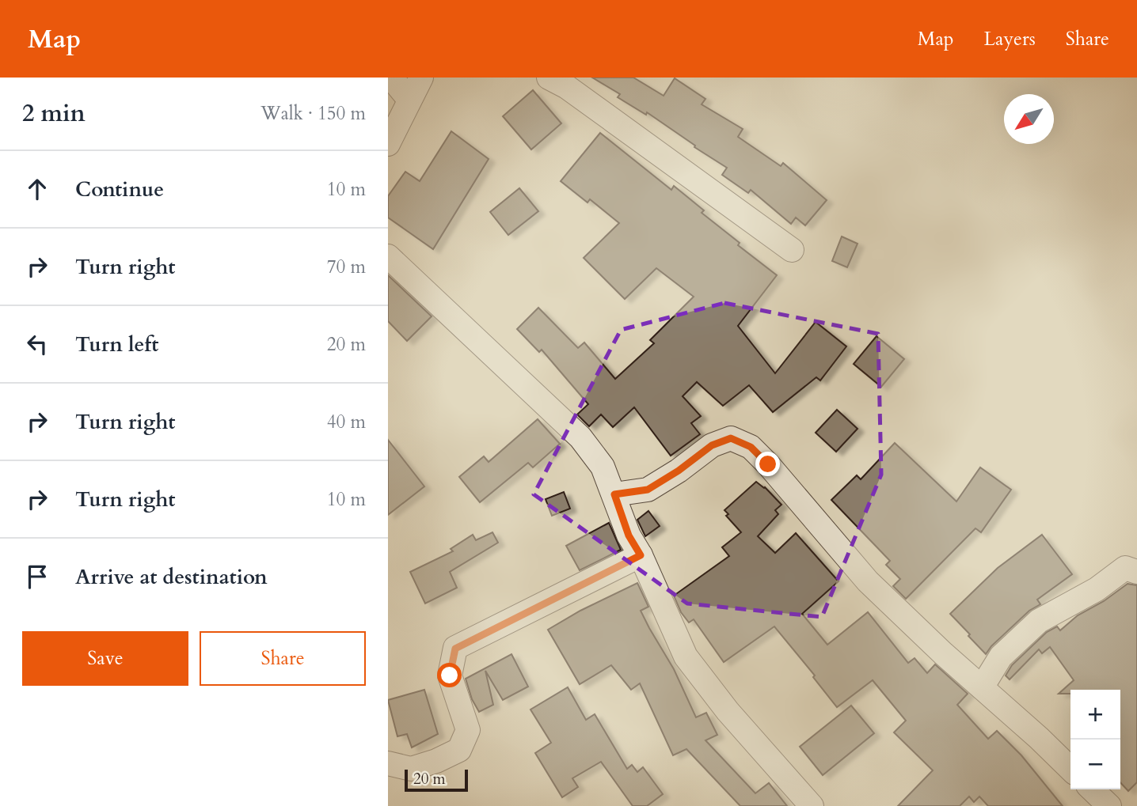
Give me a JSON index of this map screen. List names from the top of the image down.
{
  "scale_bar": "20 m",
  "north": "bottom left",
  "page": {
    "header": "Map",
    "nav": ["Map", "Layers", "Share"],
    "heading": ["2 min", "Walk · 150 m"],
    "list": [
      ["Continue", "10 m"],
      ["Turn right", "70 m"],
      ["Turn left", "20 m"],
      ["Turn right", "40 m"],
      ["Turn right", "10 m"],
      "Arrive at destination"
    ],
    "buttons": ["Save", "Share"],
    "map_buttons": ["+", "−"],
    "scale": "20 m"
  }
}
